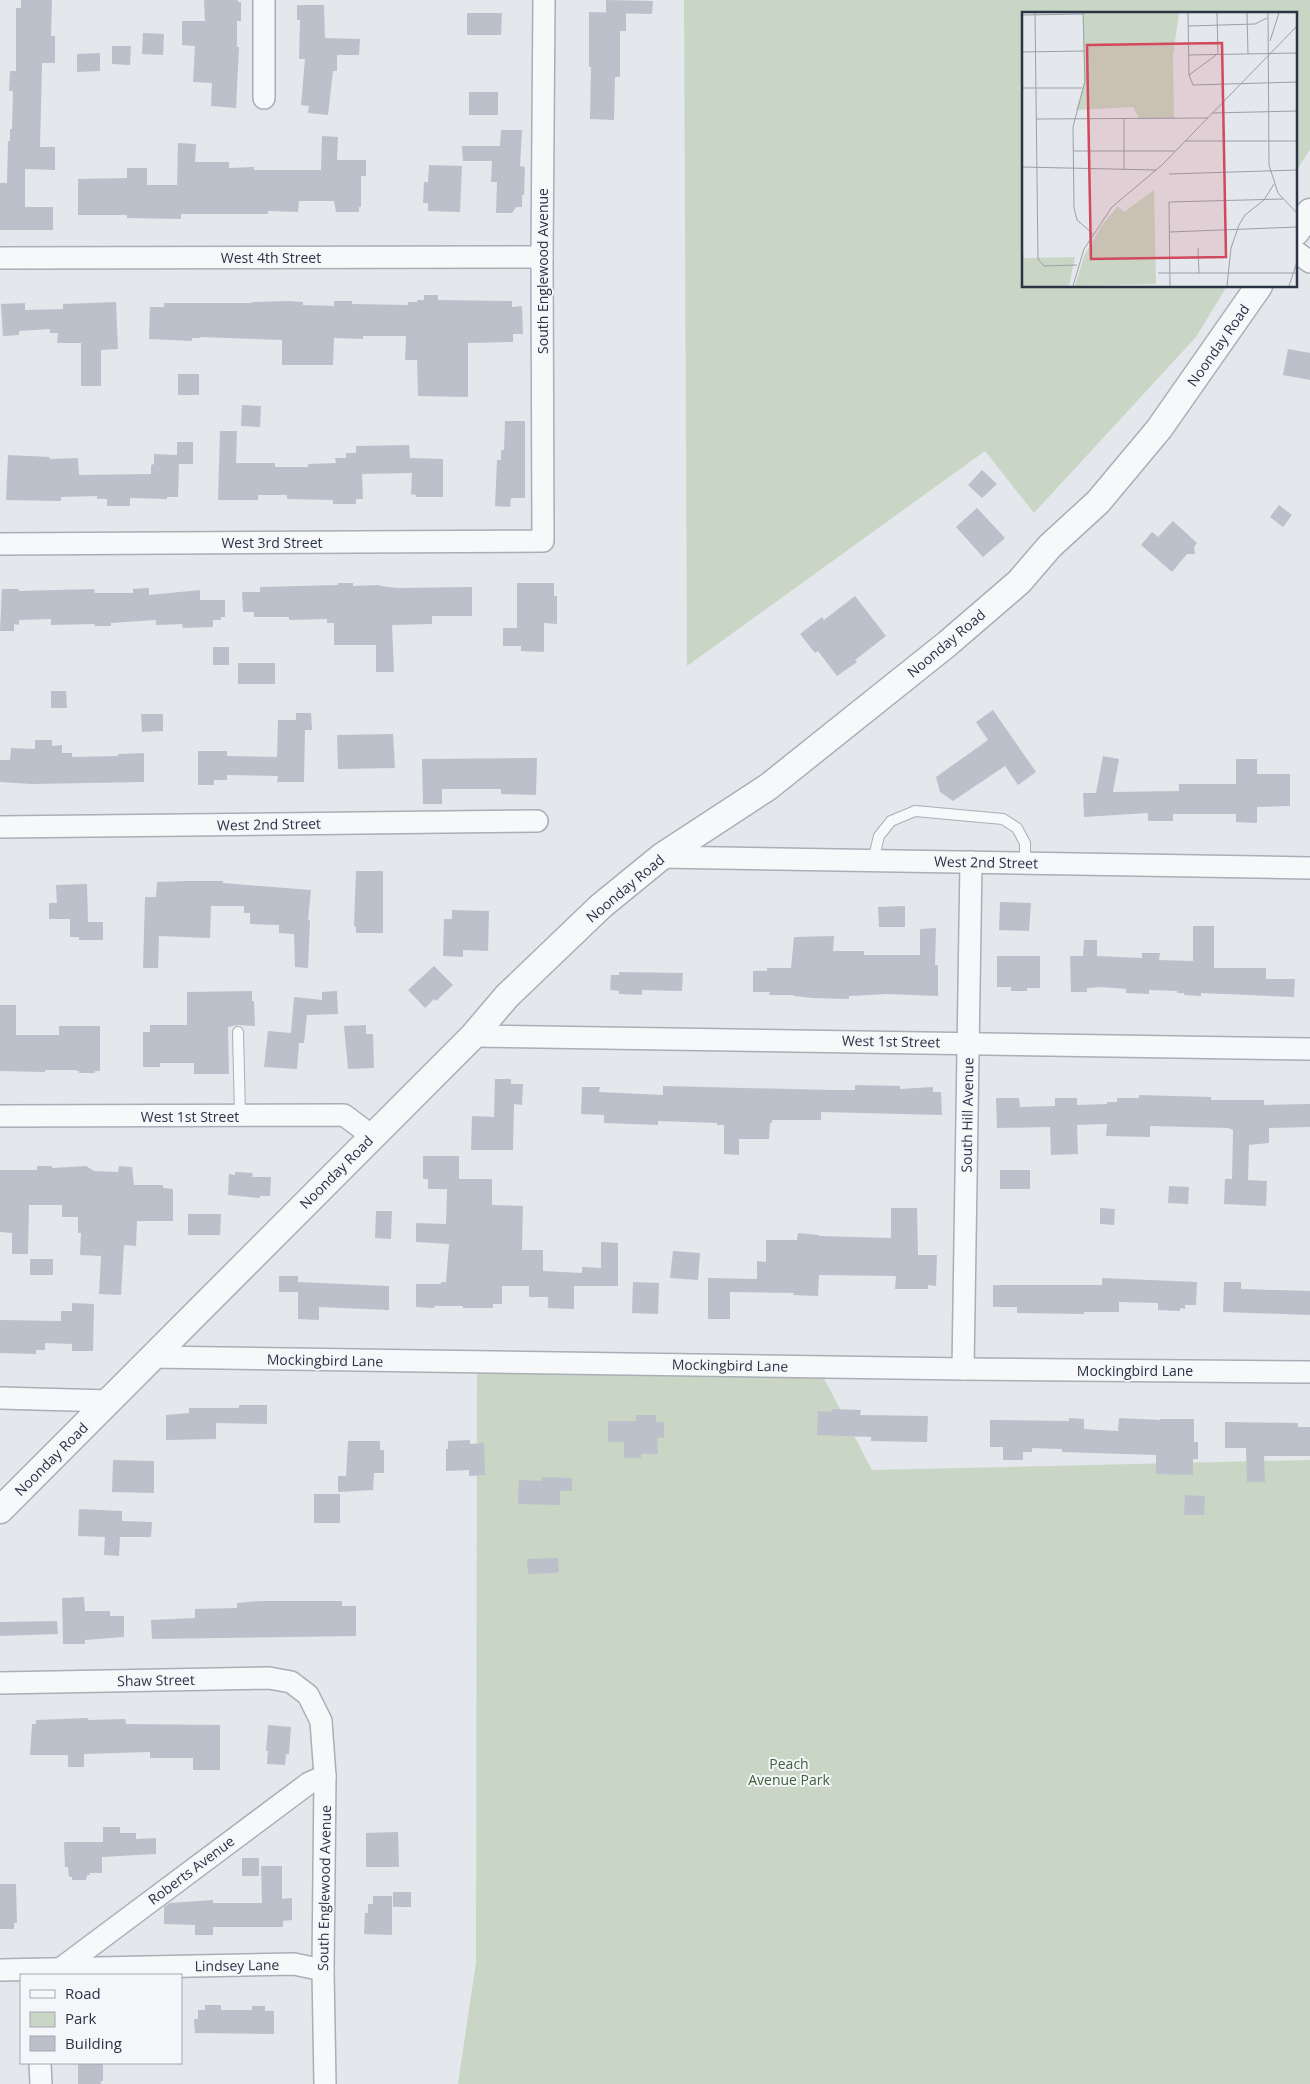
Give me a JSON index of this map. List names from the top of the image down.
{
  "streets": {
    "street": [
      "West 4th Street",
      "South Englewood Avenue",
      "Noonday Road",
      "West 3rd Street",
      "West 2nd Street",
      "West 1st Street",
      "South Hill Avenue",
      "Mockingbird Lane",
      "Shaw Street",
      "Roberts Avenue",
      "Lindsey Lane"
    ]
  },
  "crossings": [
    ["West 4th Street", "South Englewood Avenue"],
    ["South Englewood Avenue", "West 3rd Street"],
    ["South Englewood Avenue", "Shaw Street"],
    ["South Englewood Avenue", "Roberts Avenue"],
    ["South Englewood Avenue", "Lindsey Lane"],
    ["Noonday Road", "West 2nd Street"],
    ["Noonday Road", "West 1st Street"],
    ["Noonday Road", "Mockingbird Lane"],
    ["West 2nd Street", "South Hill Avenue"],
    ["West 1st Street", "South Hill Avenue"],
    ["South Hill Avenue", "Mockingbird Lane"],
    ["Roberts Avenue", "Lindsey Lane"]
  ],
  "parks": ["Peach Avenue Park"],
  "legend": ["Road", "Park", "Building"]
}
